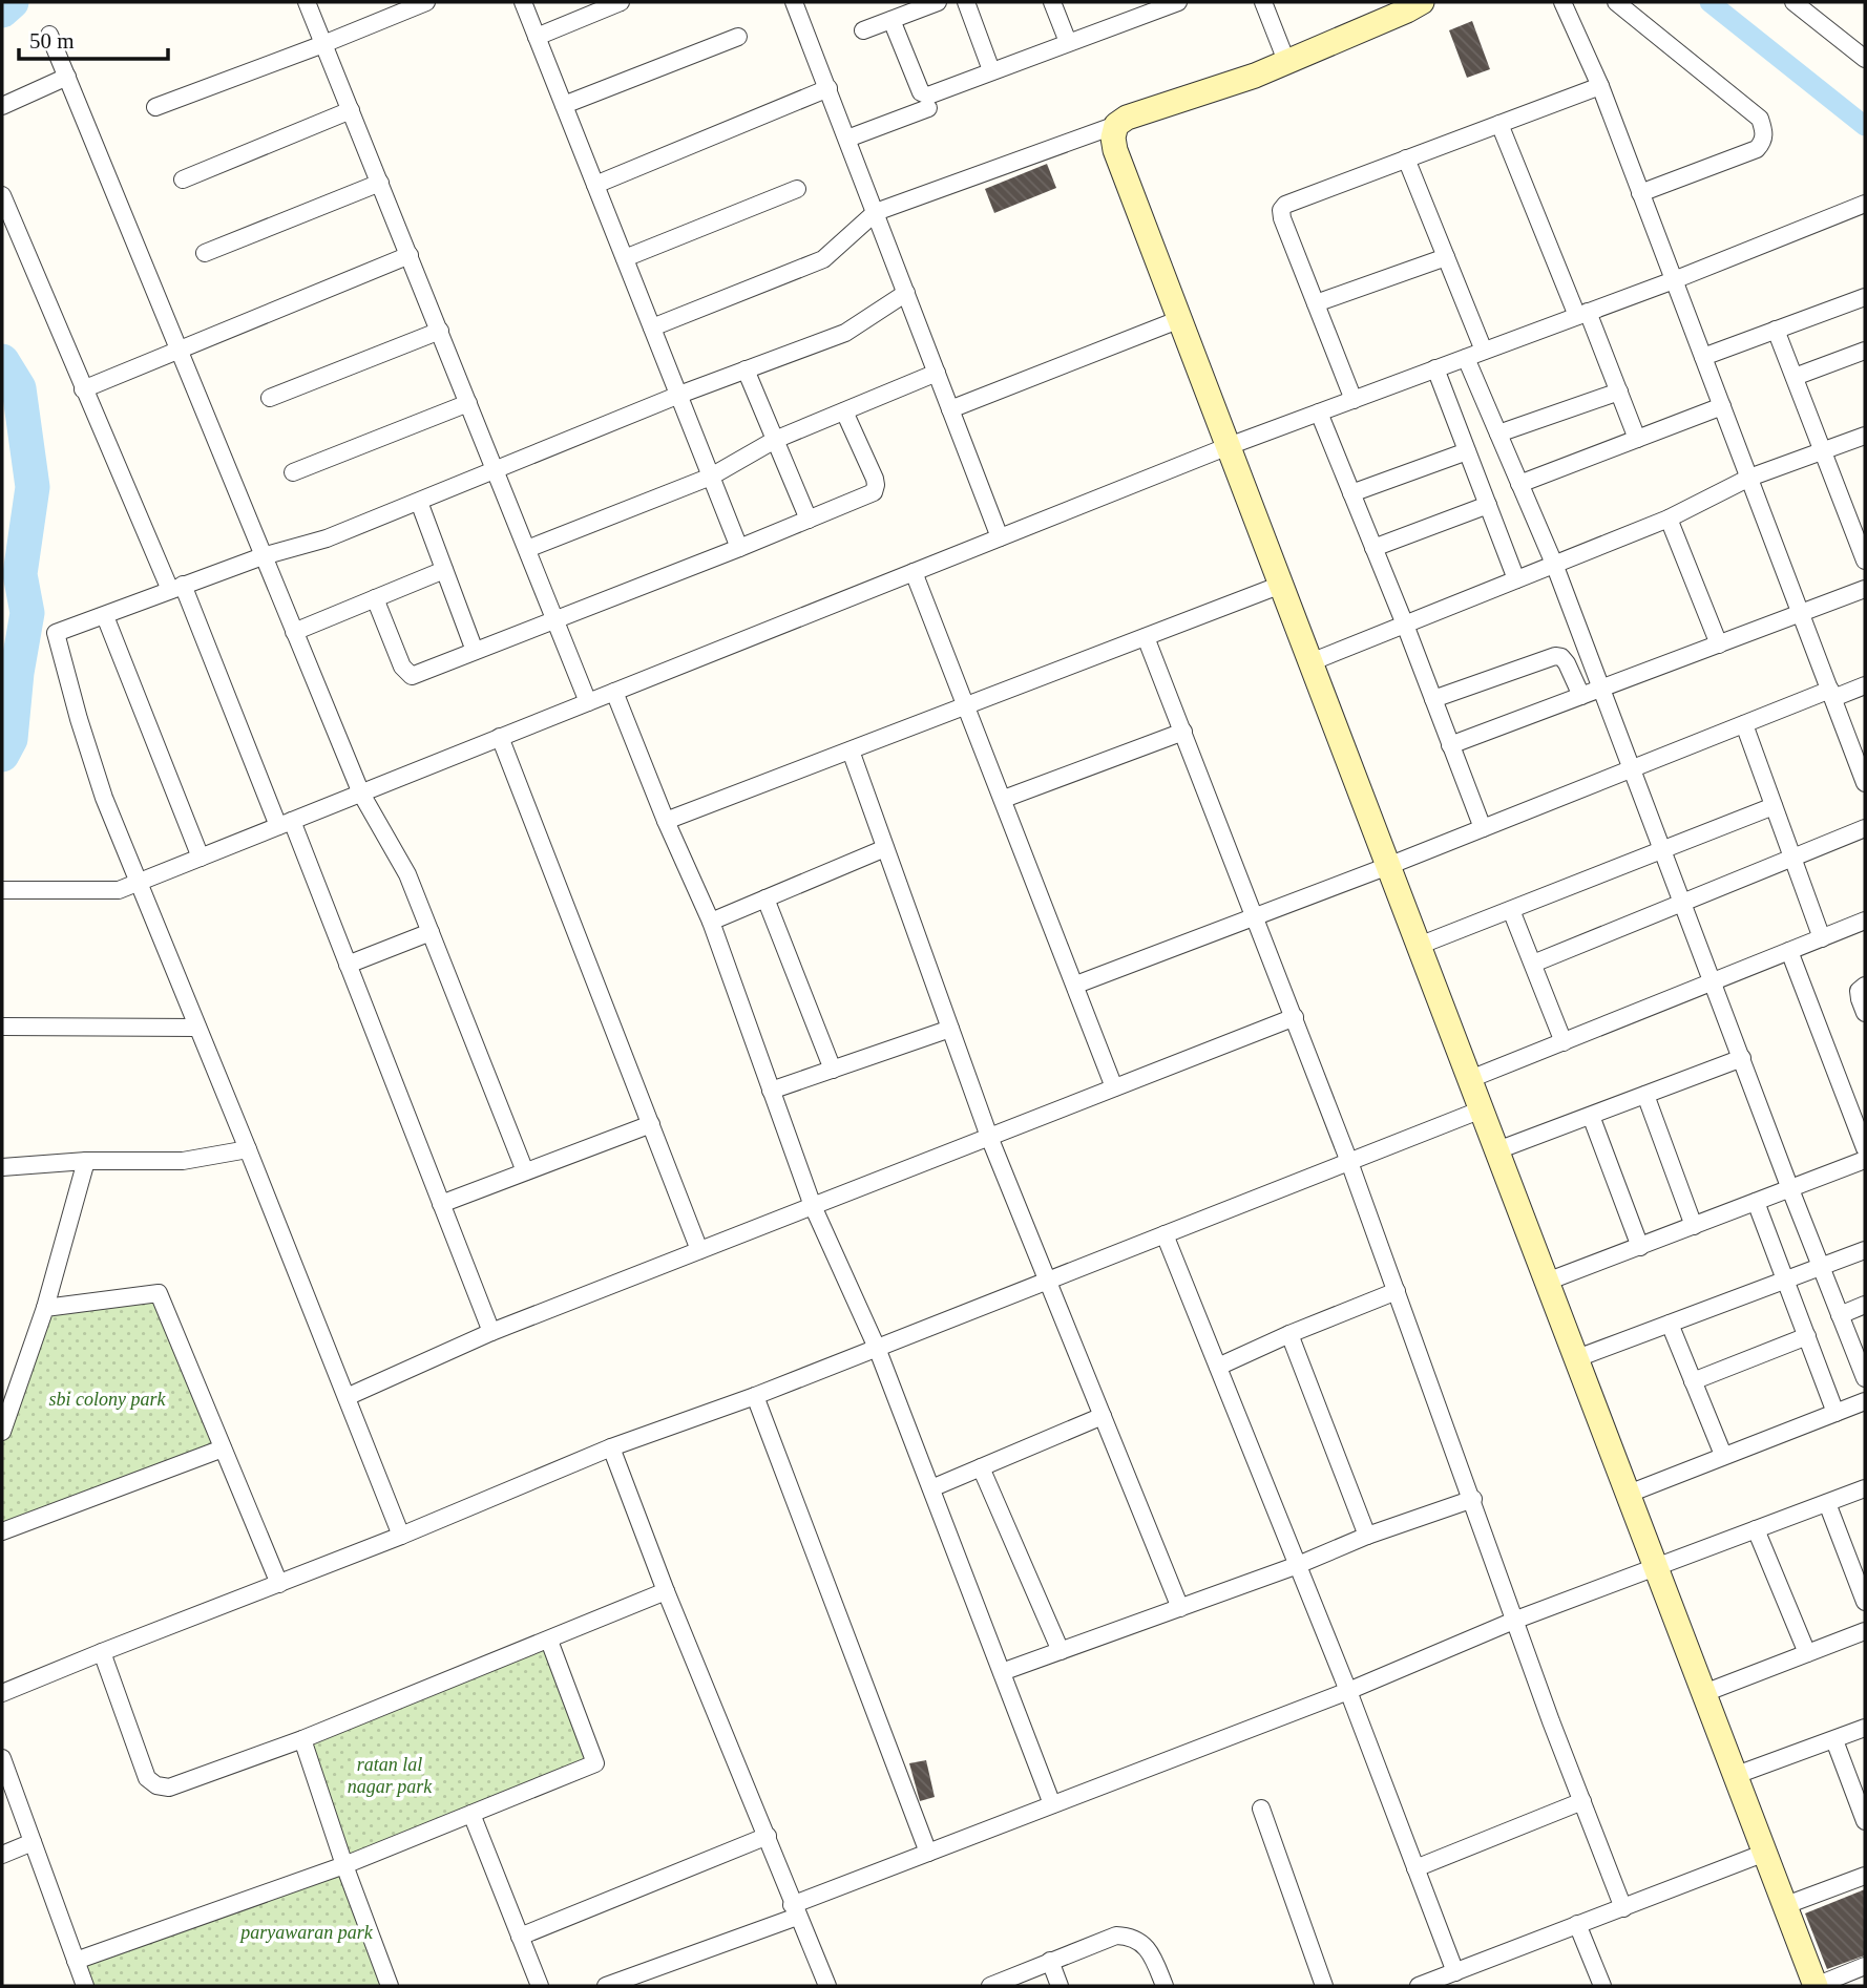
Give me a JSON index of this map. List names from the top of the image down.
{
  "parks": ["sbi colony park", "ratan lal nagar park", "paryawaran park"],
  "scale_bar": "50 m"
}
